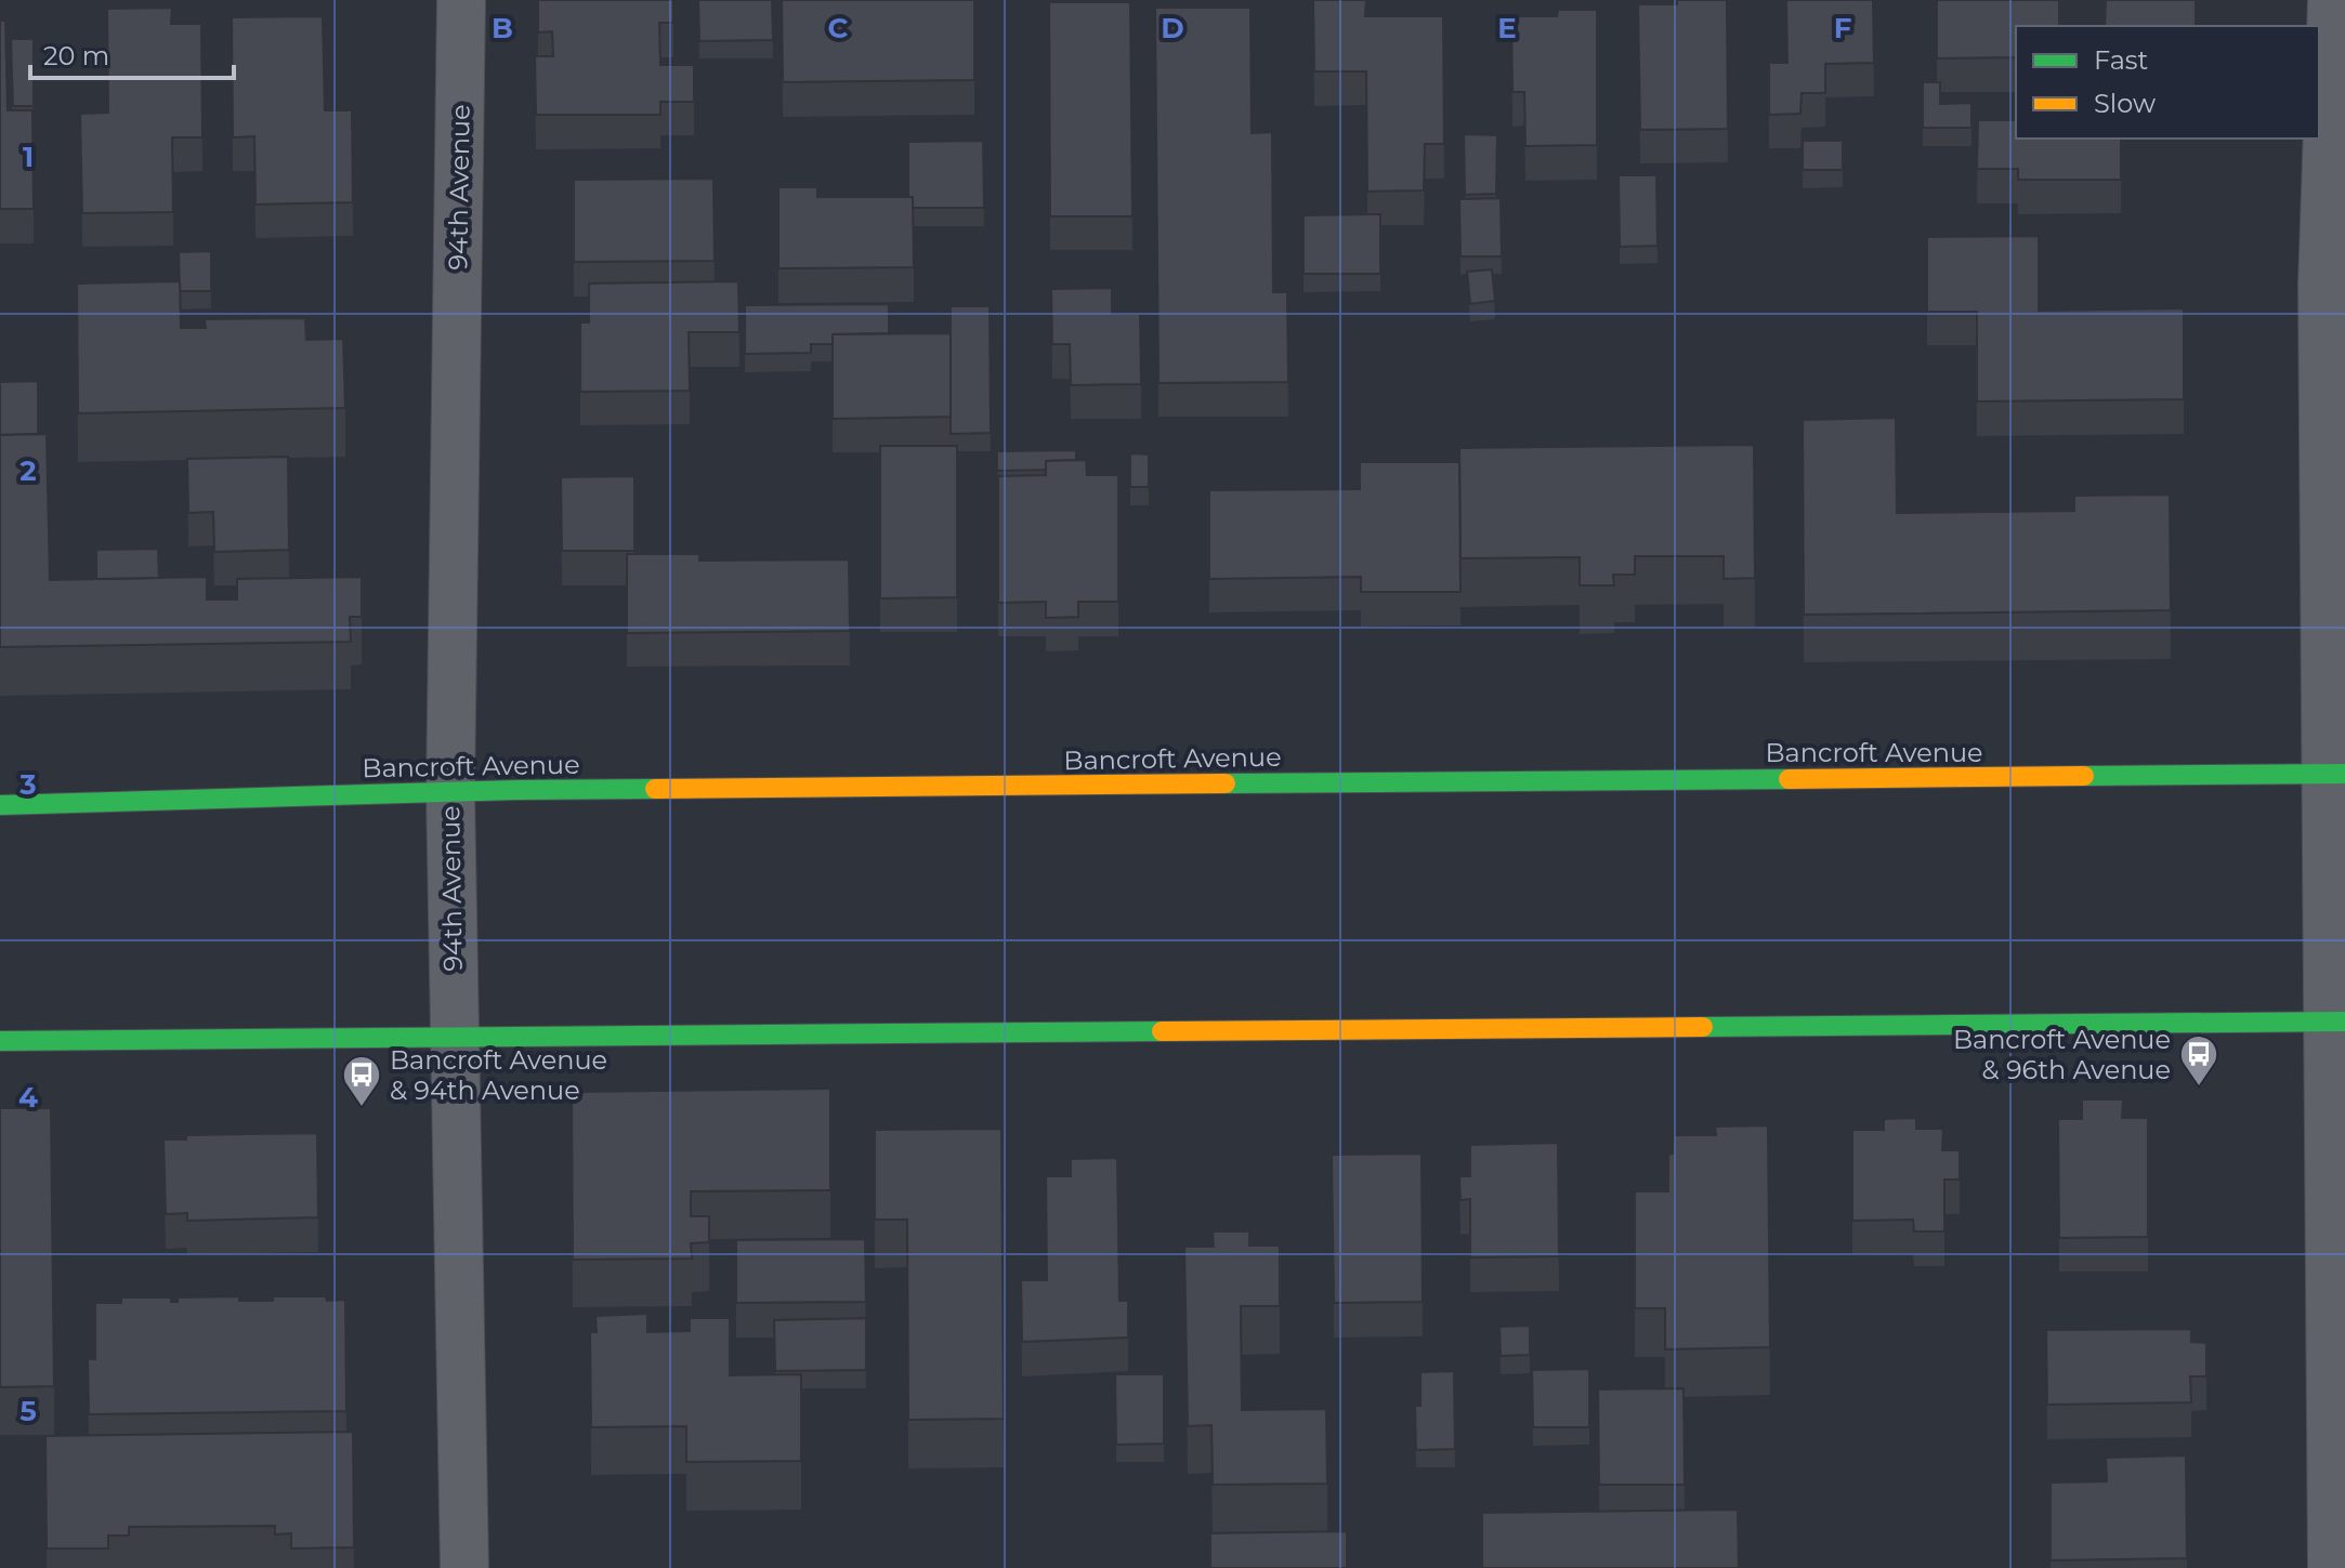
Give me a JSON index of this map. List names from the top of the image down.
{
  "streets": {
    "main road": ["Bancroft Avenue"],
    "street": ["94th Avenue"]
  },
  "crossings": [
    ["94th Avenue", "Bancroft Avenue"]
  ],
  "places": {
    "bus stop": ["Bancroft Avenue & 96th Avenue", "Bancroft Avenue & 94th Avenue"]
  },
  "legend": ["Fast", "Slow"],
  "scale_bar": "20 m",
  "grid": {
    "columns": [
      "B",
      "C",
      "D",
      "E",
      "F"
    ],
    "rows": [
      "1",
      "2",
      "3",
      "4",
      "5"
    ]
  }
}
